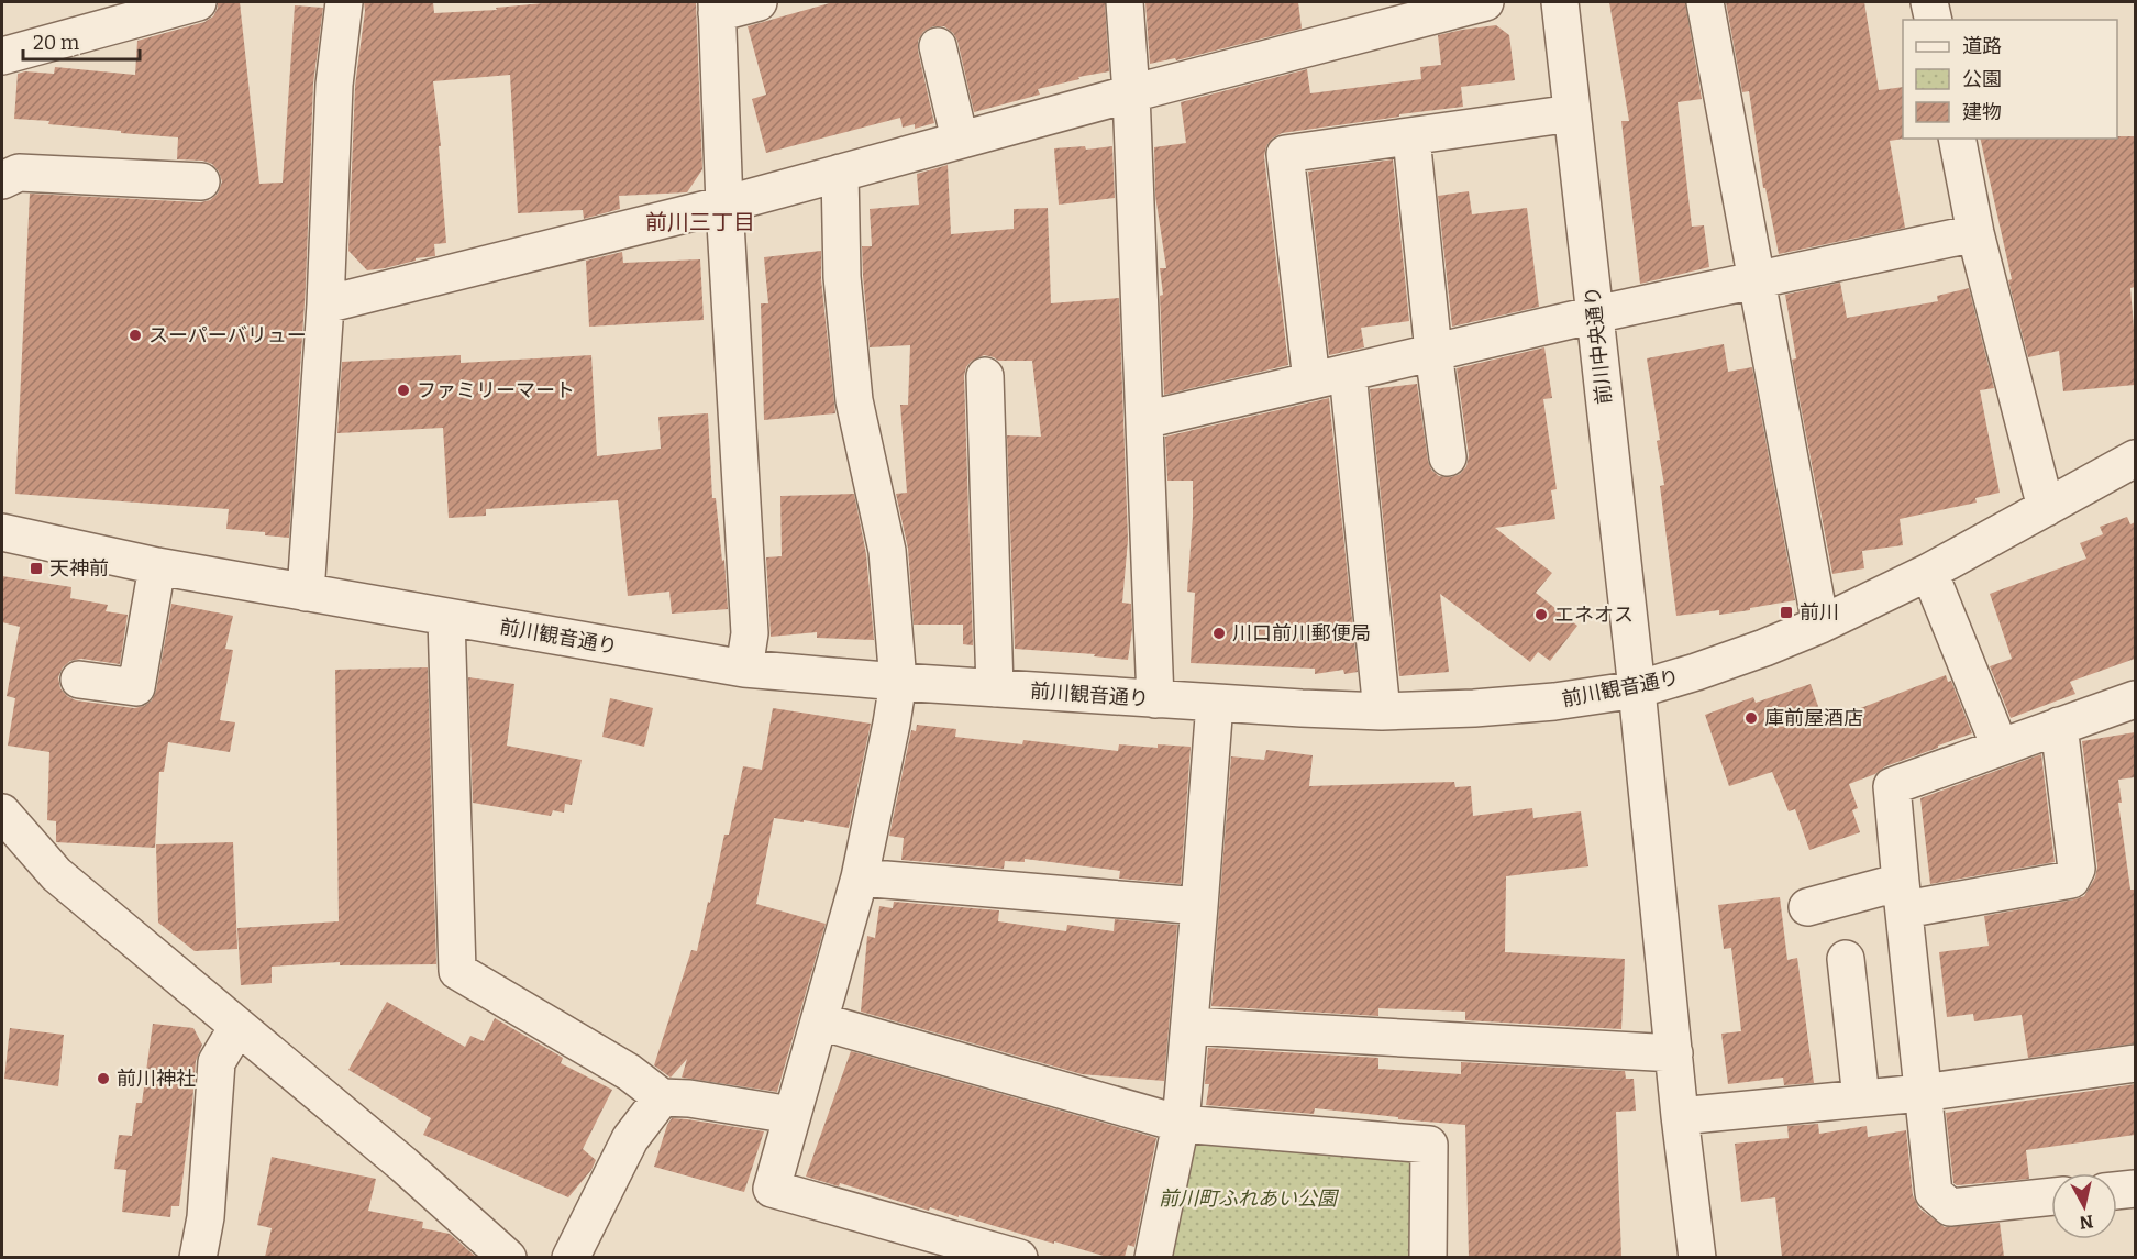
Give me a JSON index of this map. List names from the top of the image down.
{
  "streets": {
    "street": ["前川中央通り", "前川観音通り"]
  },
  "crossings": [
    ["前川中央通り", "前川観音通り"]
  ],
  "districts": ["前川三丁目"],
  "parks": ["前川町ふれあい公園"],
  "places": {
    "other": [
      "スーパーバリュー",
      "ファミリーマート",
      "エネオス",
      "川口前川郵便局",
      "庫前屋酒店",
      "前川神社"
    ],
    "transit": ["天神前", "前川"]
  },
  "legend": ["道路", "公園", "建物"],
  "scale_bar": "20 m",
  "north": "bottom"
}
